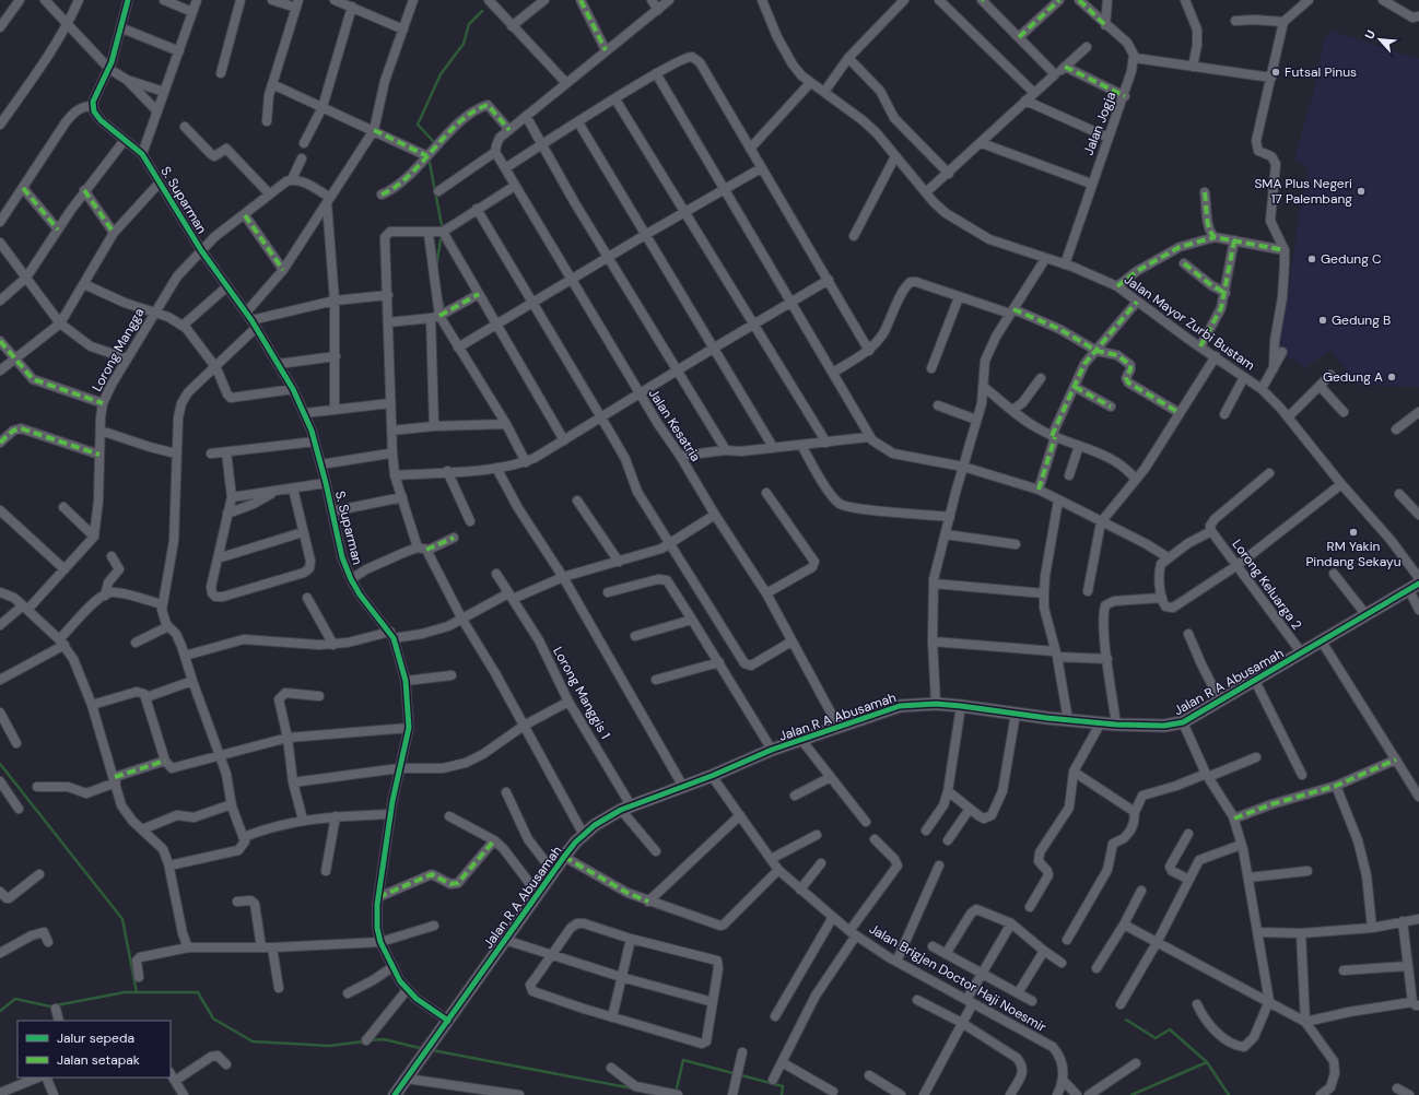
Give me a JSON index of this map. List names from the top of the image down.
{
  "streets": {
    "street": [
      "Jalan Jogja",
      "S. Suparman",
      "Jalan Mayor Zurbi Bustam",
      "Lorong Mangga",
      "Jalan Kesatria",
      "Lorong Keluarga 2",
      "Jalan R A Abusamah",
      "Lorong Manggis 1",
      "Jalan Brigjen Doctor Haji Noesmir"
    ]
  },
  "crossings": [
    ["Jalan Jogja", "Jalan Mayor Zurbi Bustam"],
    ["S. Suparman", "Lorong Mangga"],
    ["S. Suparman", "Jalan R A Abusamah"],
    ["Jalan Kesatria", "Jalan R A Abusamah"],
    ["Lorong Keluarga 2", "Jalan R A Abusamah"],
    ["Jalan R A Abusamah", "Lorong Manggis 1"],
    ["Jalan R A Abusamah", "Jalan Brigjen Doctor Haji Noesmir"]
  ],
  "places": [
    "Futsal Pinus",
    "SMA Plus Negeri 17 Palembang",
    "Gedung C",
    "Gedung B",
    "Gedung A",
    "RM Yakin Pindang Sekayu"
  ],
  "legend": ["Jalur sepeda", "Jalan setapak"],
  "north": "top left"
}
